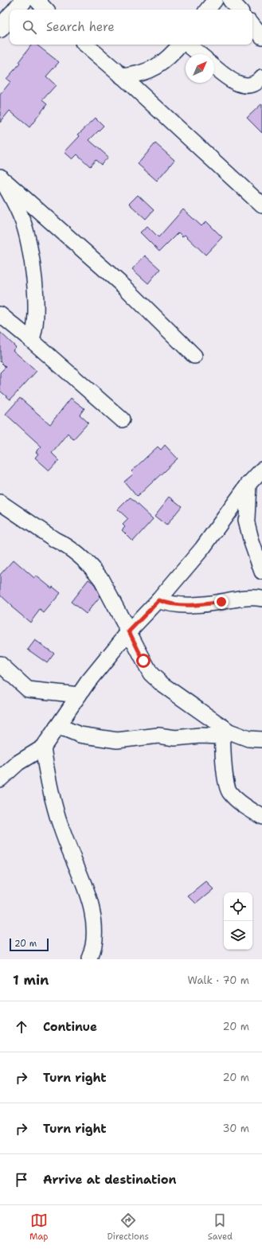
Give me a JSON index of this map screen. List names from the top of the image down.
{
  "scale_bar": "20 m",
  "north": "top right",
  "page": {
    "search": "Search here",
    "scale": "20 m",
    "heading": ["1 min", "Walk · 70 m"],
    "list": [
      ["Continue", "20 m"],
      ["Turn right", "20 m"],
      ["Turn right", "30 m"],
      "Arrive at destination"
    ],
    "nav": ["Map", "Directions", "Saved"]
  }
}
